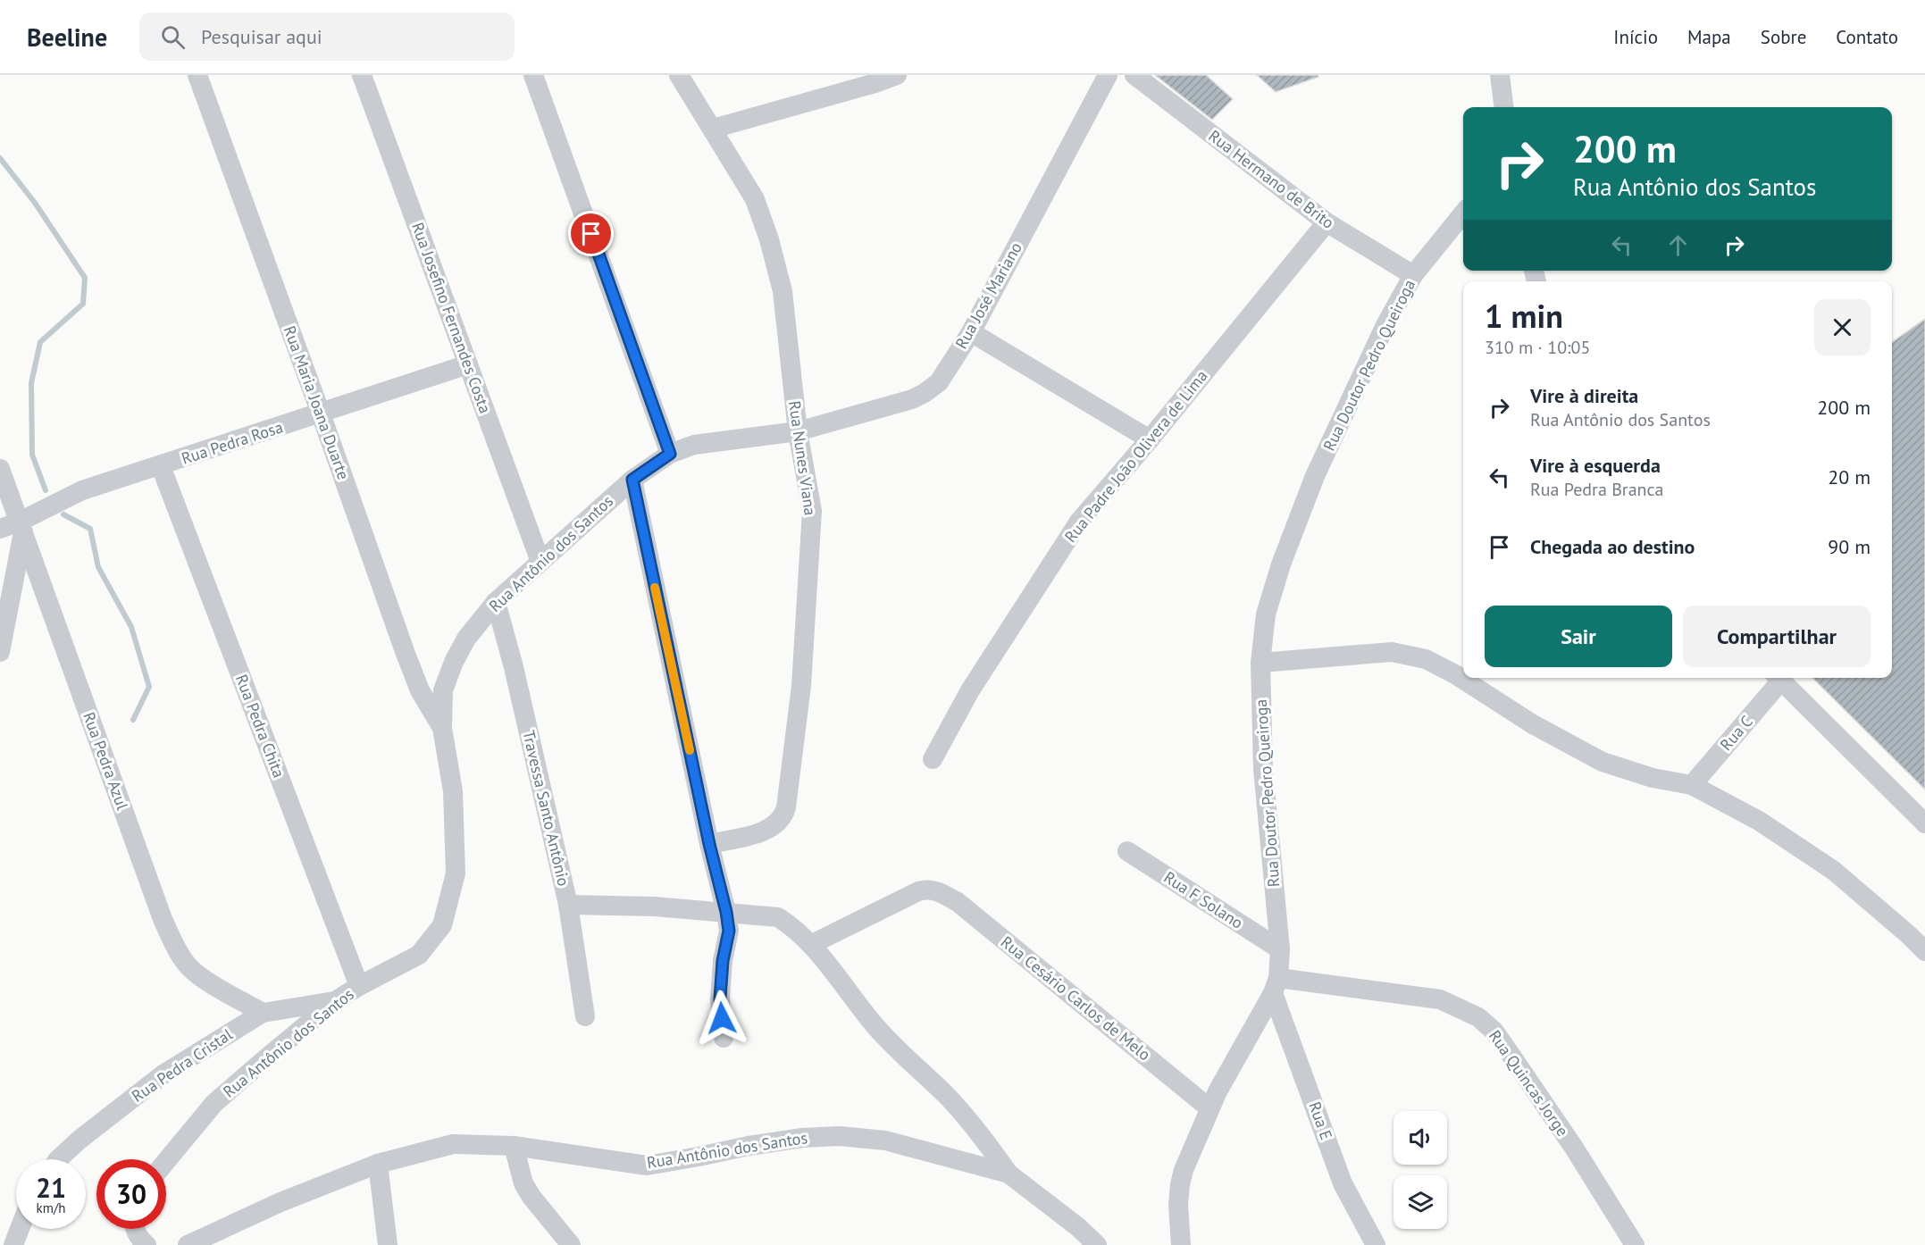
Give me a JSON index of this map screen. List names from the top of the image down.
{
  "streets": {
    "street": [
      "Rua Hermano de Brito",
      "Rua José Mariano",
      "Rua Josefino Fernandes Costa",
      "Rua Doutor Pedro Queiroga",
      "Rua Maria Joana Duarte",
      "Rua Pedra Rosa",
      "Rua Padre João Olivera de Lima",
      "Rua Nunes Viana",
      "Rua Antônio dos Santos",
      "Rua Pedra Chita",
      "Rua C",
      "Rua Pedra Azul",
      "Travessa Santo Antônio",
      "Rua F Solano",
      "Rua Cesário Carlos de Melo",
      "Rua Pedra Cristal",
      "Rua Quincas Jorge",
      "Rua E"
    ]
  },
  "crossings": [
    ["Rua Hermano de Brito", "Rua Doutor Pedro Queiroga"],
    ["Rua Hermano de Brito", "Rua Padre João Olivera de Lima"],
    ["Rua José Mariano", "Rua Nunes Viana"],
    ["Rua José Mariano", "Rua Antônio dos Santos"],
    ["Rua Josefino Fernandes Costa", "Rua Pedra Rosa"],
    ["Rua Josefino Fernandes Costa", "Rua Antônio dos Santos"],
    ["Rua Doutor Pedro Queiroga", "Rua F Solano"],
    ["Rua Doutor Pedro Queiroga", "Rua Cesário Carlos de Melo"],
    ["Rua Doutor Pedro Queiroga", "Rua Quincas Jorge"],
    ["Rua Doutor Pedro Queiroga", "Rua E"],
    ["Rua Maria Joana Duarte", "Rua Pedra Rosa"],
    ["Rua Maria Joana Duarte", "Rua Antônio dos Santos"],
    ["Rua Pedra Rosa", "Rua Pedra Chita"],
    ["Rua Pedra Rosa", "Rua Pedra Azul"],
    ["Rua Nunes Viana", "Rua Antônio dos Santos"],
    ["Rua Antônio dos Santos", "Rua Pedra Chita"],
    ["Rua Antônio dos Santos", "Travessa Santo Antônio"],
    ["Rua Antônio dos Santos", "Rua Pedra Cristal"],
    ["Rua Pedra Azul", "Rua Pedra Cristal"],
    ["Rua Quincas Jorge", "Rua E"]
  ],
  "page": {
    "header": "Beeline",
    "search": "Pesquisar aqui",
    "nav": [
      "Início",
      "Mapa",
      "Sobre",
      "Contato"
    ],
    "turn": ["200 m", "Rua Antônio dos Santos"],
    "heading": ["1 min", "310 m · 10:05"],
    "list": [
      {
        "name": "Vire à direita",
        "note": "Rua Antônio dos Santos",
        "value": "200 m"
      },
      {
        "name": "Vire à esquerda",
        "note": "Rua Pedra Branca",
        "value": "20 m"
      },
      {
        "name": "Chegada ao destino",
        "value": "90 m"
      }
    ],
    "buttons": ["Sair", "Compartilhar"],
    "speed": "21 km/h",
    "limit": "30"
  }
}
